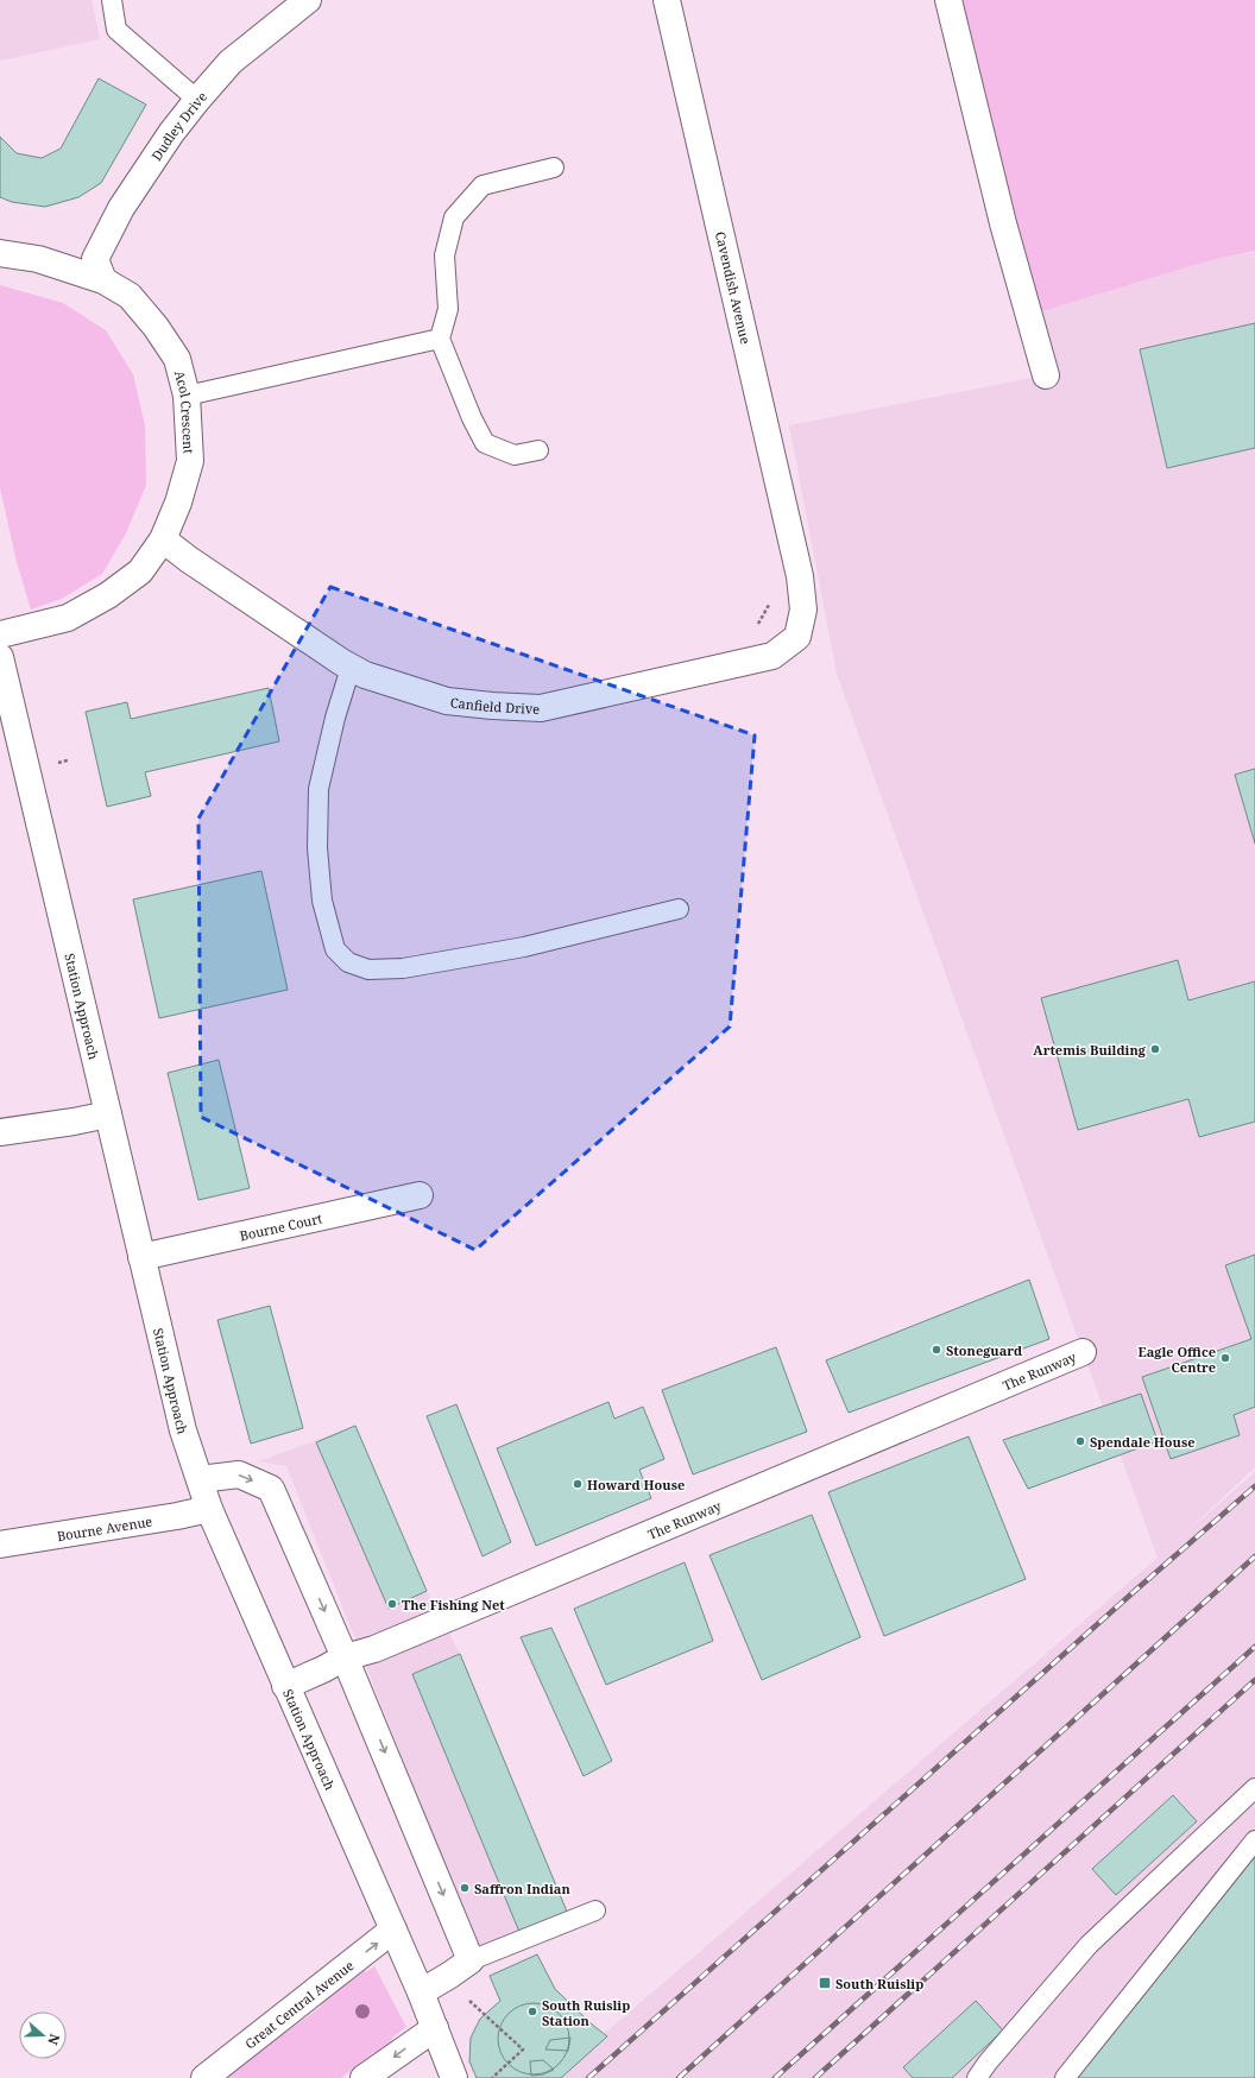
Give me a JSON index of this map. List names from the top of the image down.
{
  "streets": {
    "street": [
      "Dudley Drive",
      "Cavendish Avenue",
      "Acol Crescent",
      "Canfield Drive",
      "Station Approach",
      "Bourne Court",
      "The Runway",
      "Bourne Avenue",
      "Great Central Avenue"
    ]
  },
  "crossings": [
    ["Dudley Drive", "Acol Crescent"],
    ["Cavendish Avenue", "Canfield Drive"],
    ["Acol Crescent", "Canfield Drive"],
    ["Station Approach", "Bourne Court"],
    ["Station Approach", "The Runway"],
    ["Station Approach", "Bourne Avenue"],
    ["Station Approach", "Great Central Avenue"]
  ],
  "places": {
    "other": [
      "Artemis Building",
      "Stoneguard",
      "Eagle Office Centre",
      "Spendale House",
      "Howard House",
      "The Fishing Net",
      "Saffron Indian",
      "South Ruislip Station"
    ],
    "transit": ["South Ruislip"]
  },
  "north": "right"
}
